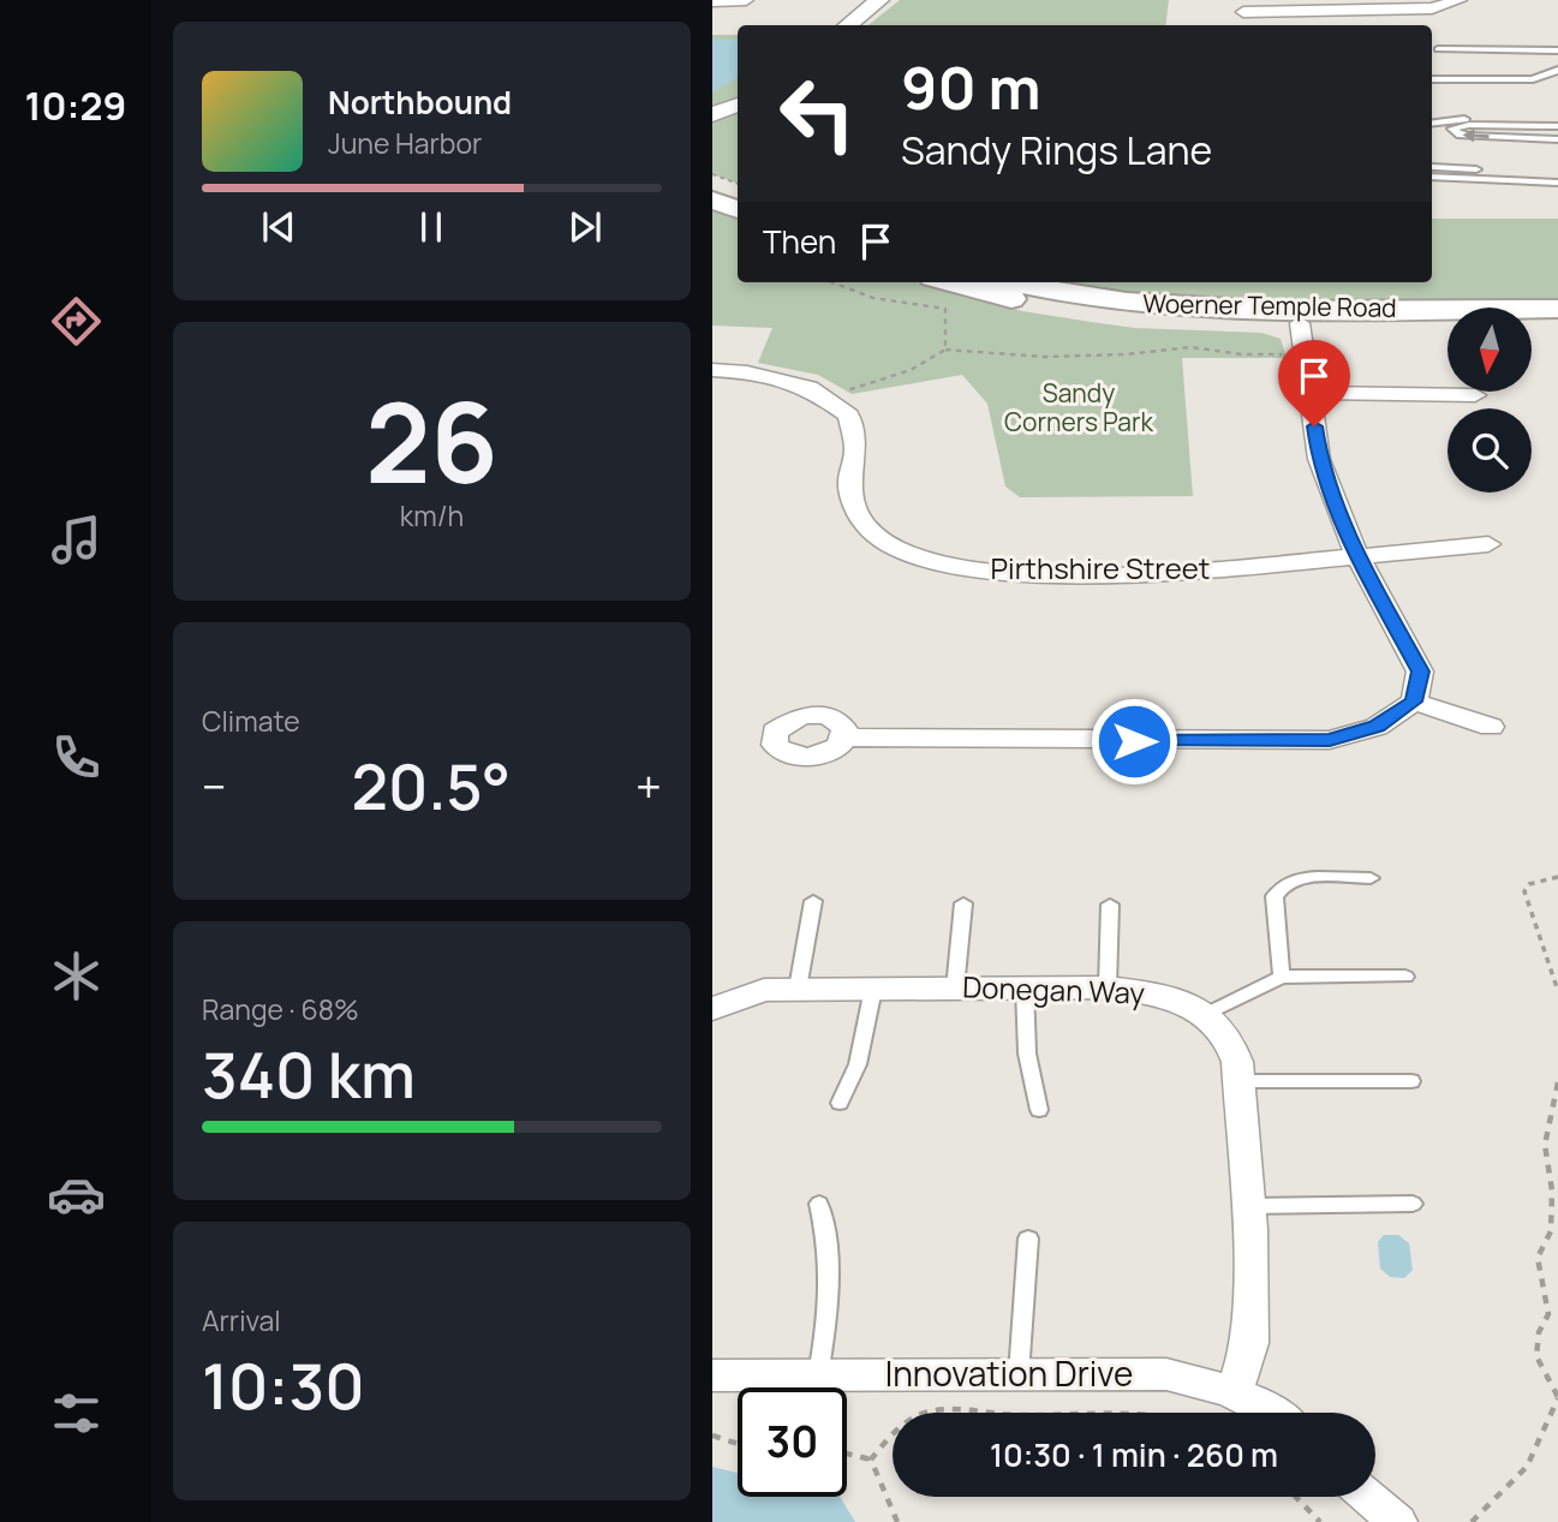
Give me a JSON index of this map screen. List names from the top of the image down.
{
  "streets": {
    "main road": ["Woerner Temple Road"],
    "street": ["Pirthshire Street", "Donegan Way", "Innovation Drive"]
  },
  "crossings": [
    ["Donegan Way", "Innovation Drive"]
  ],
  "parks": ["Sandy Corners Park"],
  "north": "bottom",
  "page": {
    "tabs": "10:29",
    "turn": ["90 m", "Sandy Rings Lane"],
    "song": ["Northbound", "June Harbor"],
    "then": "Then",
    "tile": [
      ["26", "km/h"],
      "Climate",
      ["Range · 68%", "340 km"],
      ["Arrival", "10:30"]
    ],
    "heat": ["−", "20.5°", "+"],
    "limit": "30",
    "trip": "10:30 · 1 min · 260 m"
  }
}
